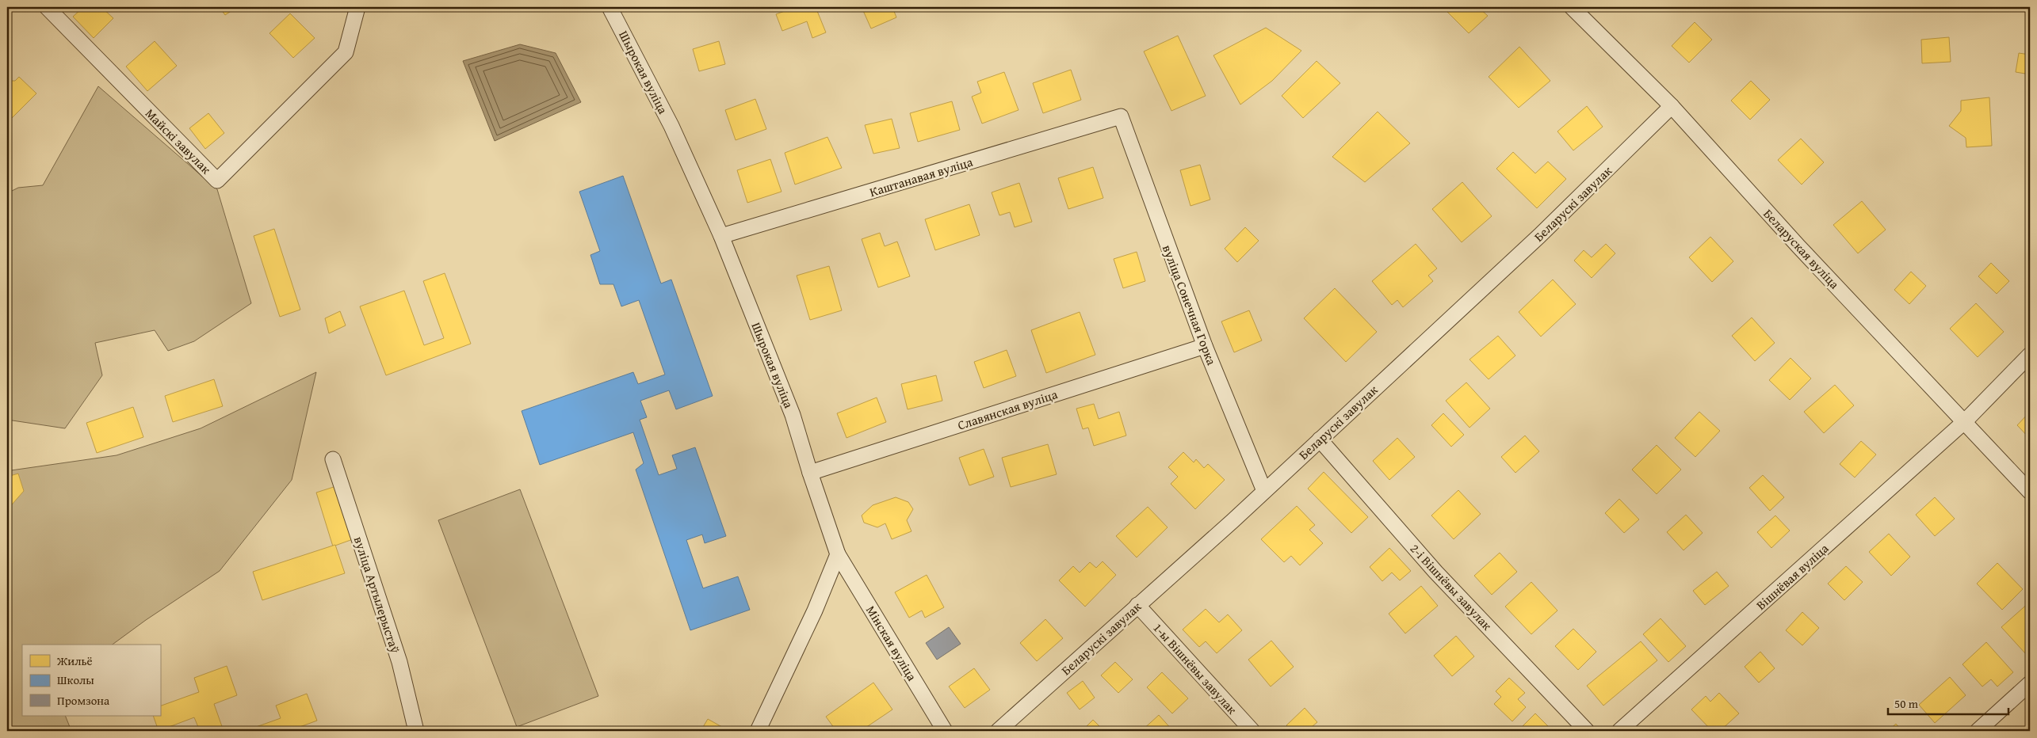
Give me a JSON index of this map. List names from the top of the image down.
{
  "streets": {
    "street": [
      "Шырокая вуліца",
      "Майскі завулак",
      "Каштанавая вуліца",
      "Беларускі завулак",
      "Беларуская вуліца",
      "вуліца Сонечная Горка",
      "Славянская вуліца",
      "Вішнёвая вуліца",
      "2-і Вішнёвы завулак",
      "вуліца Артылерыстаў",
      "Мінская вуліца",
      "1-ы Вішнёвы завулак"
    ]
  },
  "crossings": [
    ["Шырокая вуліца", "Каштанавая вуліца"],
    ["Шырокая вуліца", "Славянская вуліца"],
    ["Шырокая вуліца", "Мінская вуліца"],
    ["Каштанавая вуліца", "вуліца Сонечная Горка"],
    ["Беларускі завулак", "Беларуская вуліца"],
    ["Беларускі завулак", "вуліца Сонечная Горка"],
    ["Беларускі завулак", "2-і Вішнёвы завулак"],
    ["Беларускі завулак", "1-ы Вішнёвы завулак"],
    ["Беларуская вуліца", "Вішнёвая вуліца"],
    ["вуліца Сонечная Горка", "Славянская вуліца"]
  ],
  "legend": ["Жильё", "Школы", "Промзона"],
  "scale_bar": "50 m"
}
